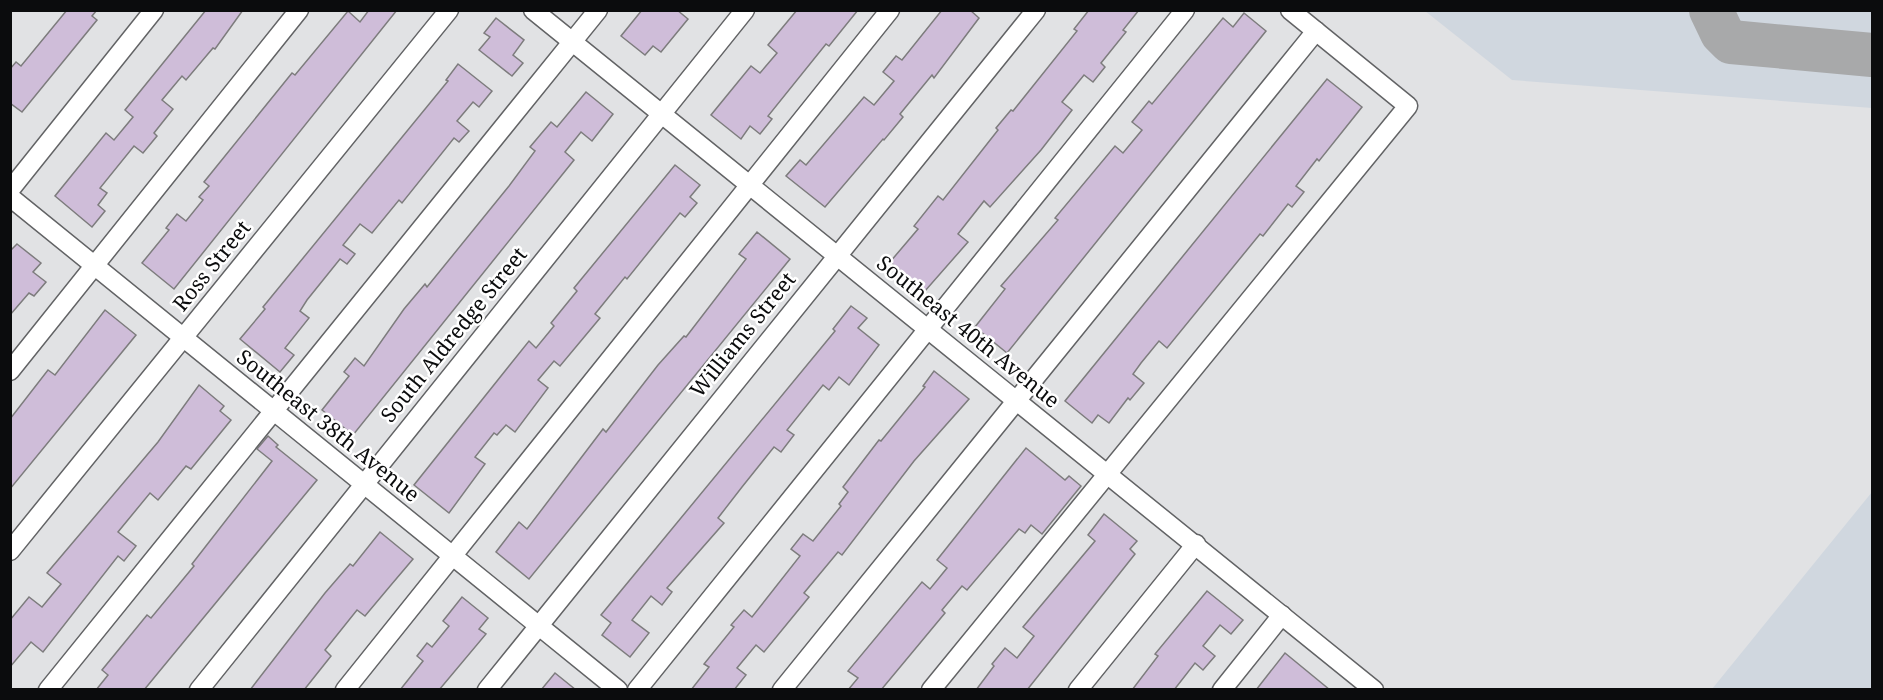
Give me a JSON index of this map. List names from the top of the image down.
{
  "streets": {
    "street": [
      "Ross Street",
      "Southeast 40th Avenue",
      "South Aldredge Street",
      "Williams Street",
      "Southeast 38th Avenue"
    ]
  },
  "crossings": [
    ["Ross Street", "Southeast 38th Avenue"],
    ["Southeast 40th Avenue", "South Aldredge Street"],
    ["Southeast 40th Avenue", "Williams Street"],
    ["South Aldredge Street", "Southeast 38th Avenue"],
    ["Williams Street", "Southeast 38th Avenue"]
  ]
}
